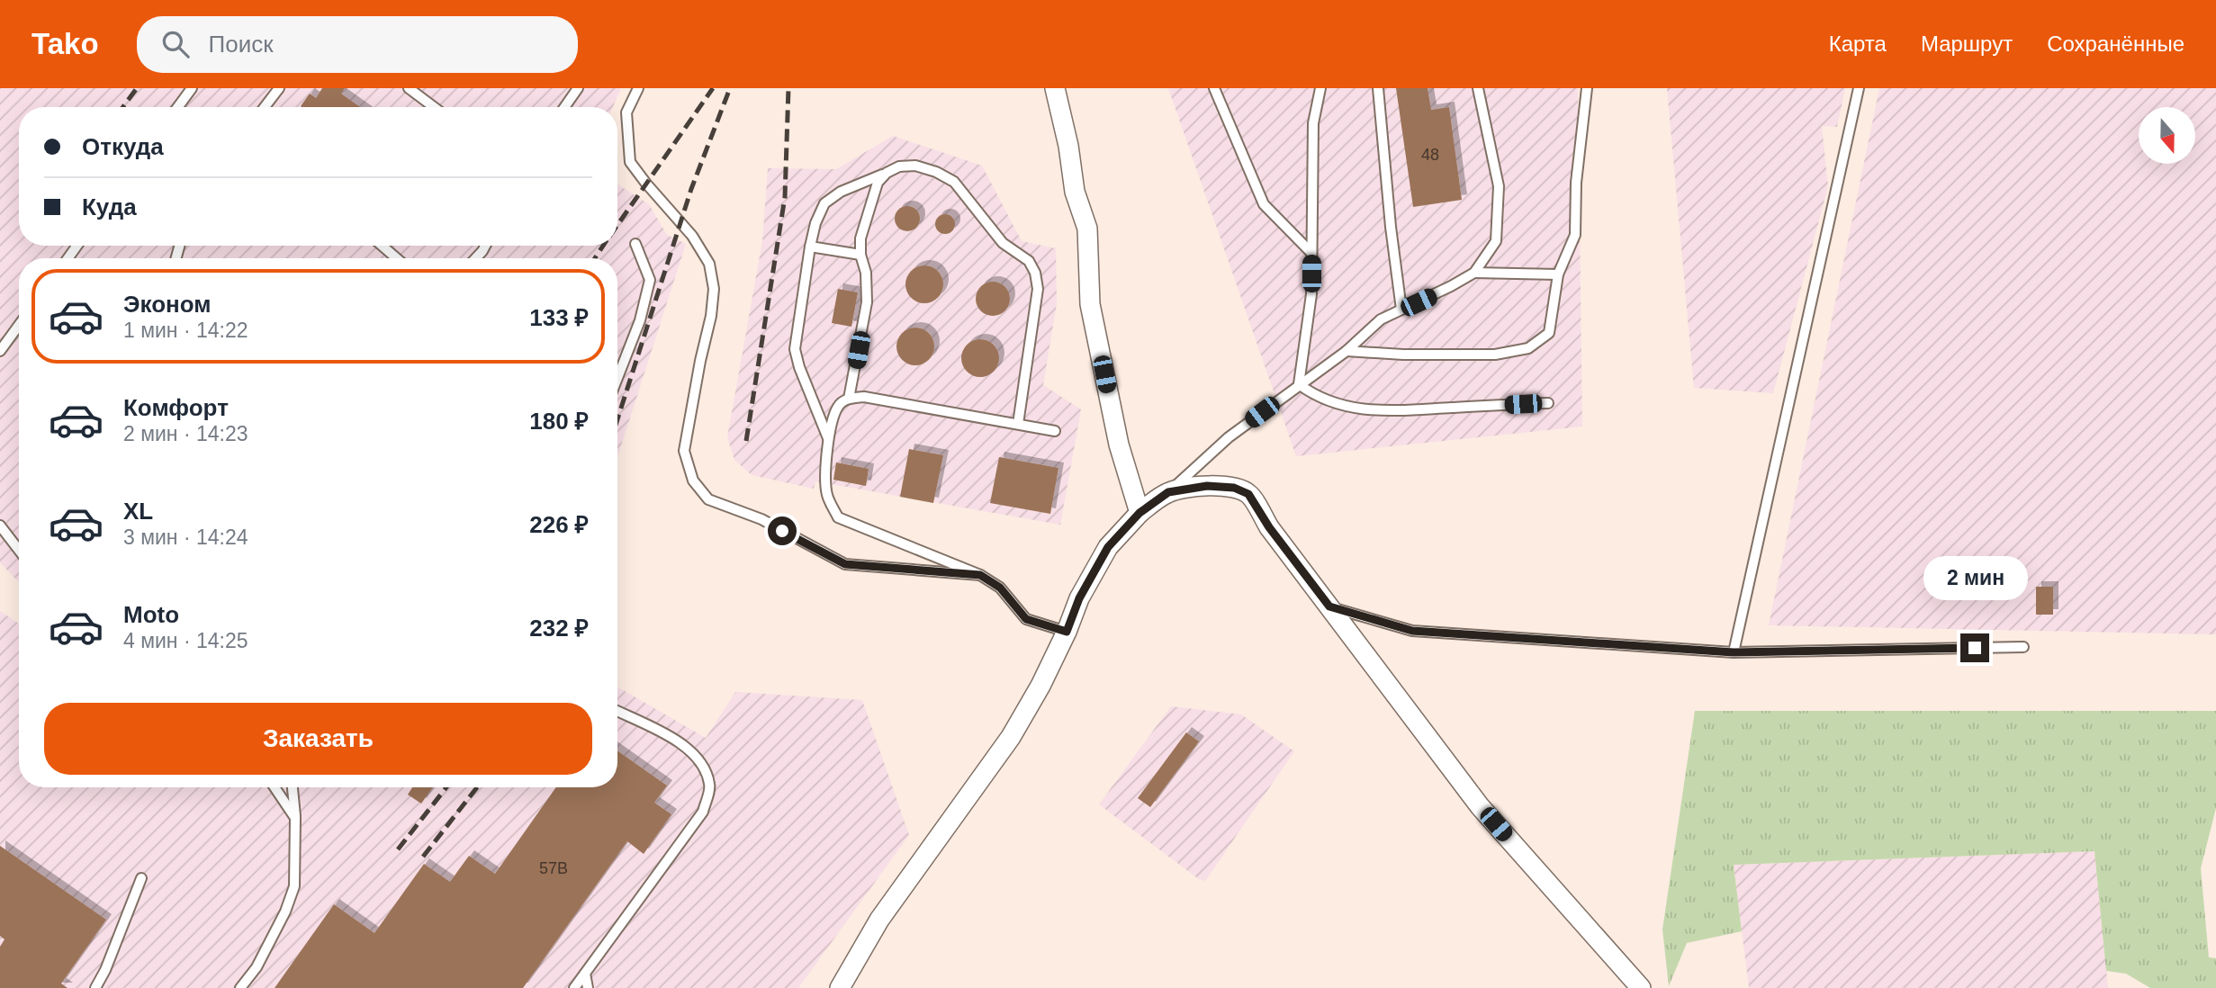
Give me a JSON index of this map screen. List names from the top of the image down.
{
  "house_numbers": ["48", "57В"],
  "north": "bottom",
  "page": {
    "header": "Tako",
    "search": "Поиск",
    "nav": ["Карта", "Маршрут", "Сохранённые"],
    "banner": ["Откуда", "Куда"],
    "list": [
      {
        "name": "Эконом",
        "note": "1 мин · 14:22",
        "value": "133 ₽"
      },
      {
        "name": "Комфорт",
        "note": "2 мин · 14:23",
        "value": "180 ₽"
      },
      {
        "name": "XL",
        "note": "3 мин · 14:24",
        "value": "226 ₽"
      },
      {
        "name": "Moto",
        "note": "4 мин · 14:25",
        "value": "232 ₽"
      }
    ],
    "bubble": "2 мин",
    "buttons": "Заказать"
  }
}
